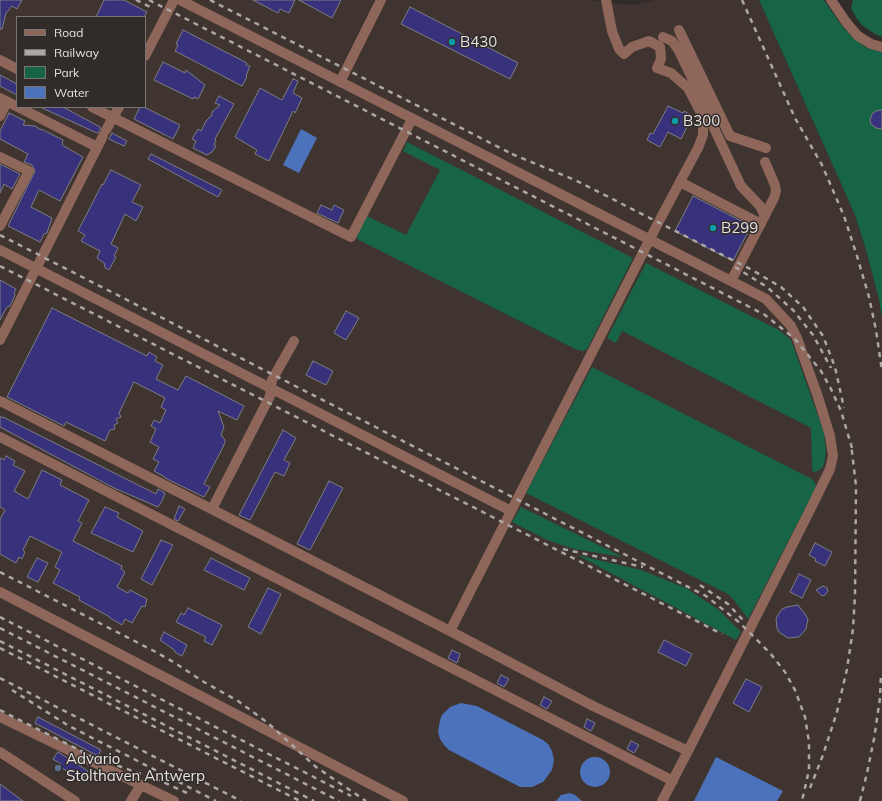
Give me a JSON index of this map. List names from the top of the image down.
{
  "places": [
    "B430",
    "B300",
    "B299",
    "Advario Stolthaven Antwerp"
  ],
  "legend": [
    "Road",
    "Railway",
    "Park",
    "Water"
  ]
}
